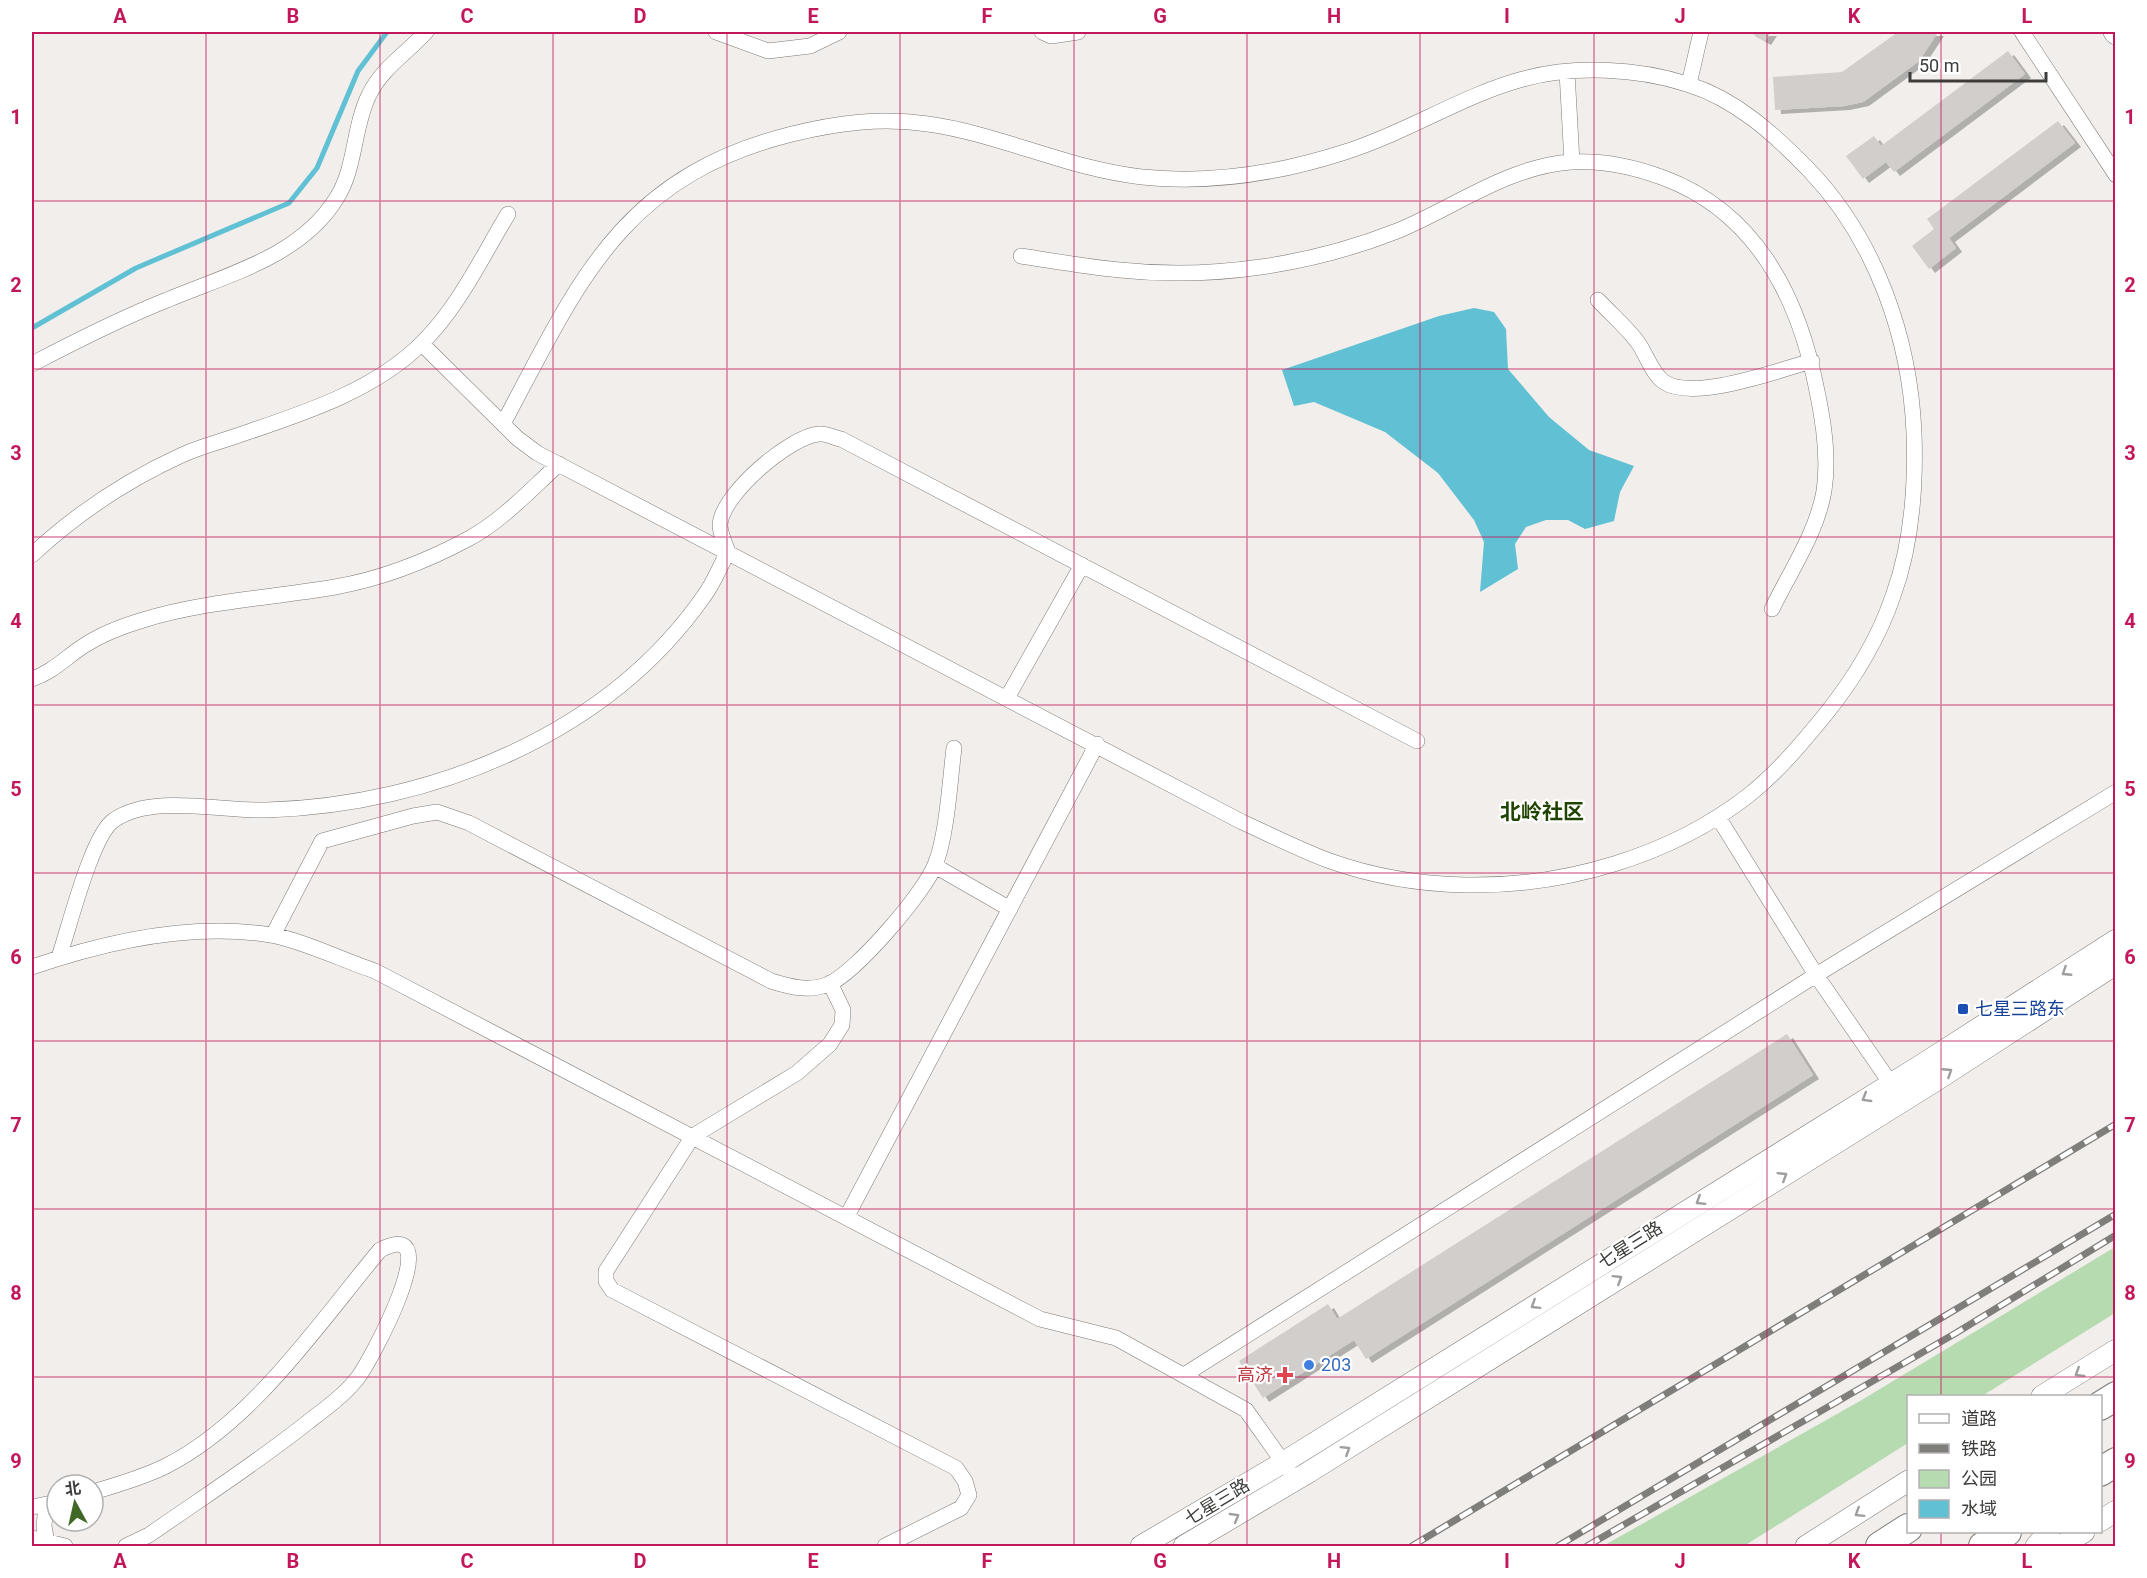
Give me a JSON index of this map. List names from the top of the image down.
{
  "streets": {
    "street": ["七星三路"]
  },
  "districts": ["北岭社区"],
  "places": {
    "transit": ["七星三路东"],
    "other": ["203"],
    "health": ["高济"]
  },
  "legend": [
    "道路",
    "铁路",
    "公园",
    "水域"
  ],
  "scale_bar": "50 m",
  "north": "top",
  "grid": {
    "columns": [
      "A",
      "B",
      "C",
      "D",
      "E",
      "F",
      "G",
      "H",
      "I",
      "J",
      "K",
      "L"
    ],
    "rows": [
      "1",
      "2",
      "3",
      "4",
      "5",
      "6",
      "7",
      "8",
      "9"
    ]
  }
}
